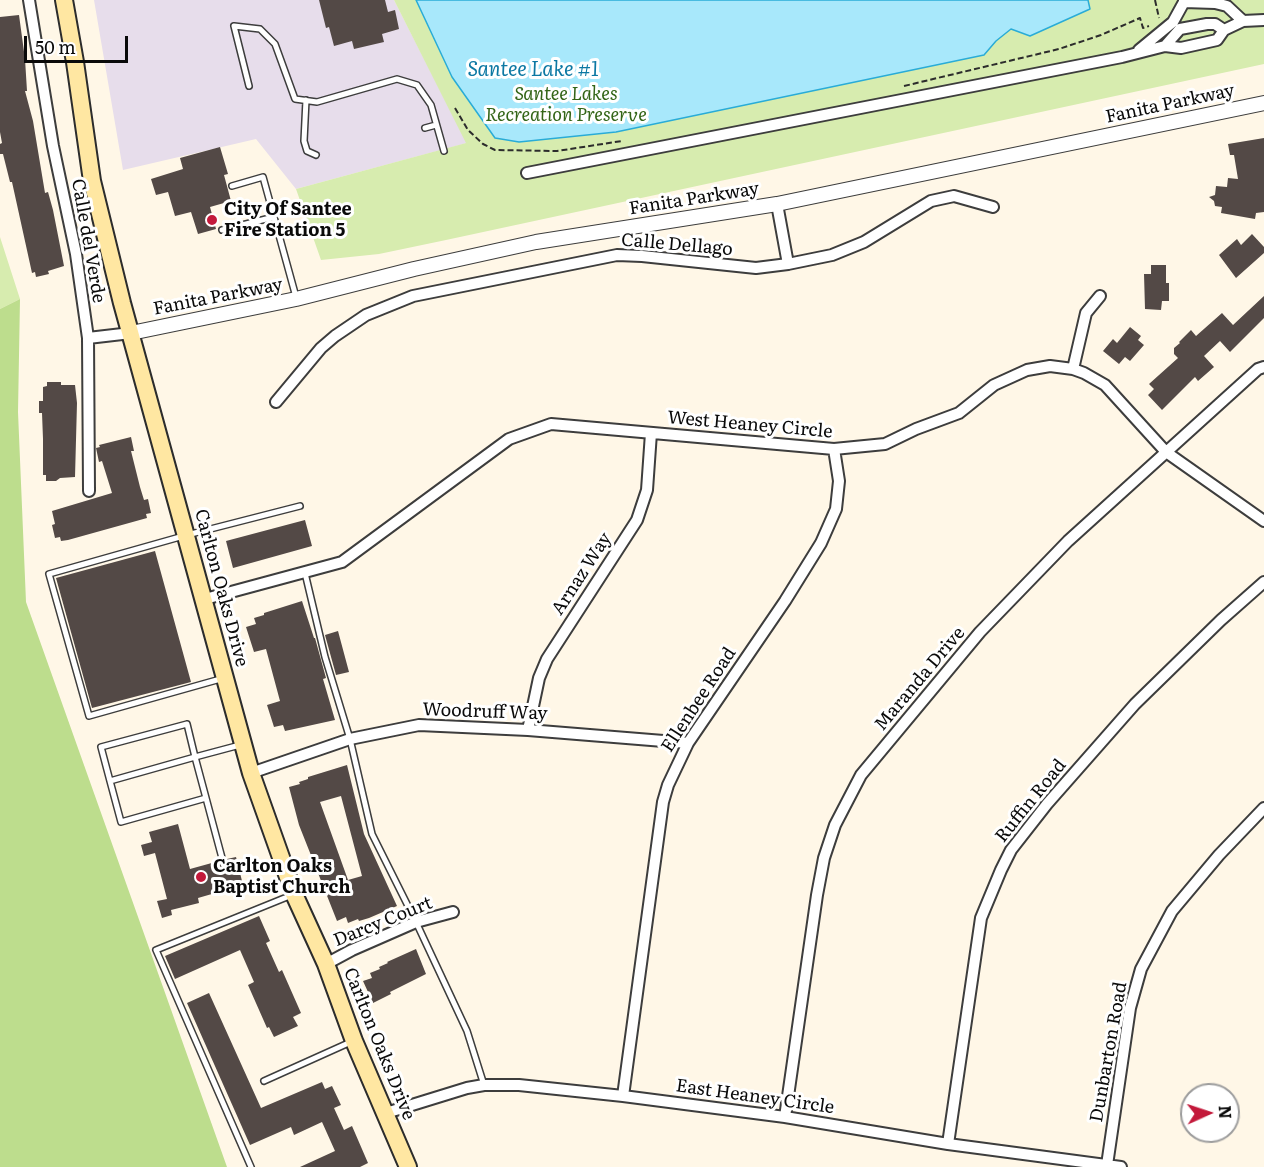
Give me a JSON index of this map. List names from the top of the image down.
{
  "streets": {
    "main road": ["Carlton Oaks Drive"],
    "street": [
      "Fanita Parkway",
      "Calle del Verde",
      "Calle Dellago",
      "West Heaney Circle",
      "Arnaz Way",
      "Maranda Drive",
      "Ellenbee Road",
      "Woodruff Way",
      "Ruffin Road",
      "Darcy Court",
      "Dunbarton Road",
      "East Heaney Circle"
    ]
  },
  "crossings": [
    ["Fanita Parkway", "Carlton Oaks Drive"],
    ["West Heaney Circle", "Arnaz Way"],
    ["West Heaney Circle", "Carlton Oaks Drive"],
    ["West Heaney Circle", "Maranda Drive"],
    ["West Heaney Circle", "Ellenbee Road"],
    ["Arnaz Way", "Woodruff Way"],
    ["Carlton Oaks Drive", "Woodruff Way"],
    ["Carlton Oaks Drive", "Darcy Court"],
    ["Carlton Oaks Drive", "East Heaney Circle"],
    ["Maranda Drive", "East Heaney Circle"],
    ["Ellenbee Road", "Woodruff Way"],
    ["Ellenbee Road", "East Heaney Circle"],
    ["Ruffin Road", "East Heaney Circle"],
    ["Dunbarton Road", "East Heaney Circle"]
  ],
  "water": ["Santee Lake #1"],
  "parks": ["Santee Lakes Recreation Preserve"],
  "places": ["City Of Santee Fire Station 5", "Carlton Oaks Baptist Church"],
  "scale_bar": "50 m",
  "north": "right"
}
